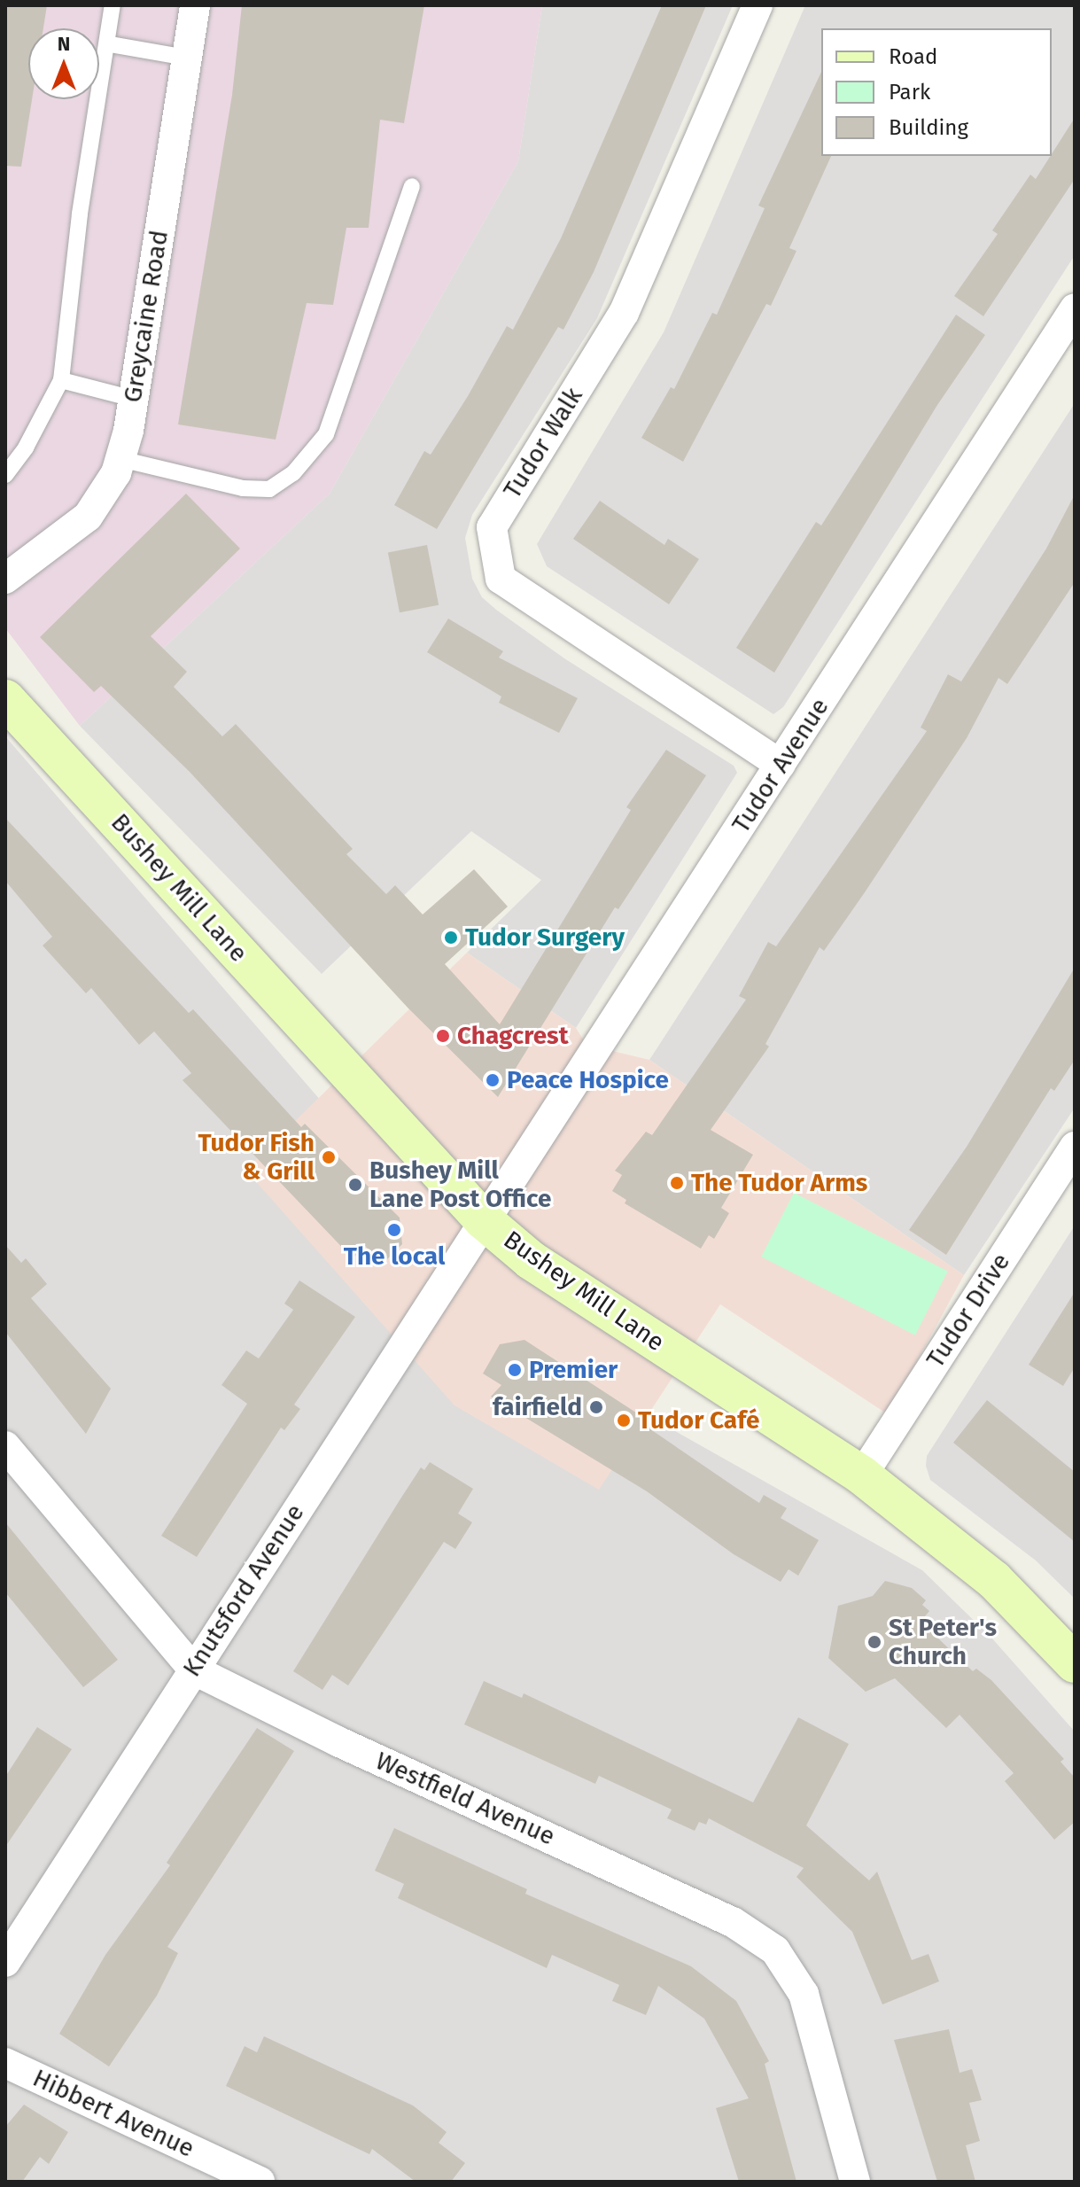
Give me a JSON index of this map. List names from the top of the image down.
{
  "streets": {
    "street": [
      "Greycaine Road",
      "Tudor Walk",
      "Tudor Avenue",
      "Bushey Mill Lane",
      "Tudor Drive",
      "Knutsford Avenue",
      "Westfield Avenue",
      "Hibbert Avenue"
    ]
  },
  "crossings": [
    ["Tudor Walk", "Tudor Avenue"],
    ["Tudor Avenue", "Bushey Mill Lane"],
    ["Tudor Avenue", "Knutsford Avenue"],
    ["Bushey Mill Lane", "Tudor Drive"],
    ["Bushey Mill Lane", "Knutsford Avenue"],
    ["Knutsford Avenue", "Westfield Avenue"]
  ],
  "places": [
    "Tudor Surgery",
    "Chagcrest",
    "Peace Hospice",
    "Tudor Fish & Grill",
    "The Tudor Arms",
    "Bushey Mill Lane Post Office",
    "The local",
    "Premier",
    "fairfield",
    "Tudor Café",
    "St Peter's Church"
  ],
  "legend": ["Road", "Park", "Building"],
  "north": "top"
}
